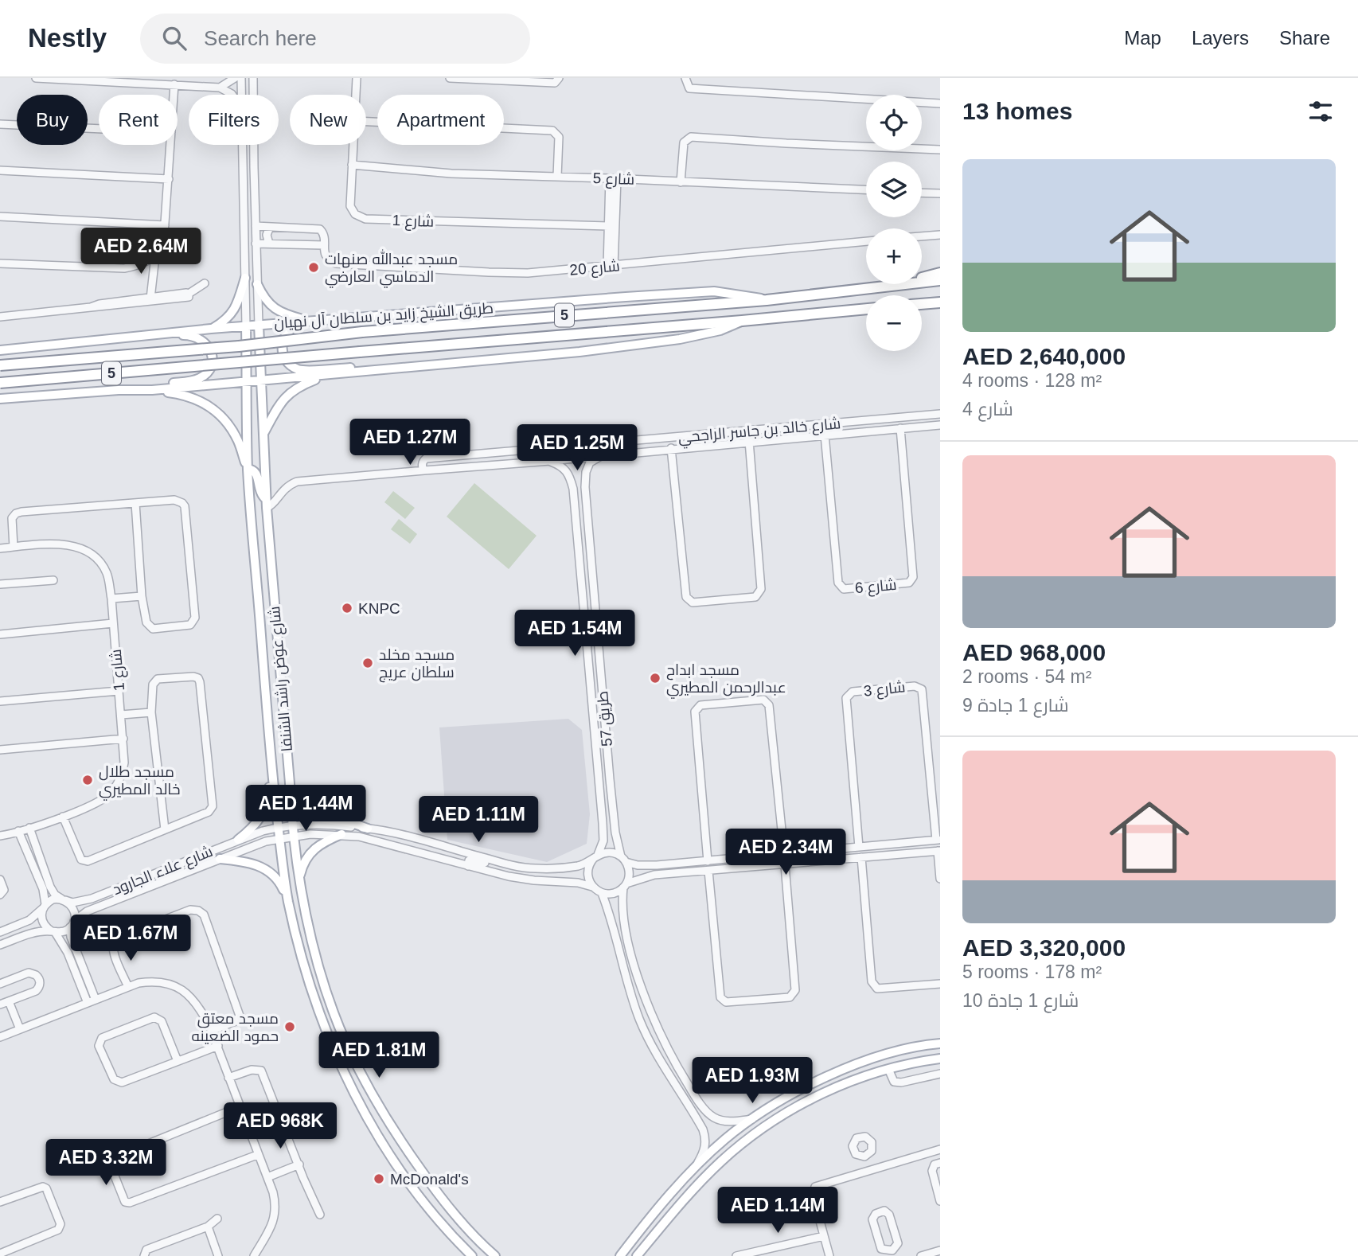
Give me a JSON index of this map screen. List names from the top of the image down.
{
  "streets": {
    "highway": ["طريق الشيخ زايد بن سلطان آل نهيان", "5"],
    "main road": ["شارع عوض راشد الشنفا"],
    "street": [
      "شارع 5",
      "شارع 1",
      "شارع 20",
      "شارع خالد بن جاسر الراجحي",
      "شارع 6",
      "شارع 3",
      "طريق 57",
      "شارع علاء الجارود"
    ]
  },
  "crossings": [
    ["شارع 5", "شارع 1"],
    ["طريق الشيخ زايد بن سلطان آل نهيان", "شارع عوض راشد الشنفا"],
    ["شارع خالد بن جاسر الراجحي", "شارع 6"],
    ["شارع خالد بن جاسر الراجحي", "شارع عوض راشد الشنفا"],
    ["شارع خالد بن جاسر الراجحي", "طريق 57"],
    ["شارع عوض راشد الشنفا", "شارع علاء الجارود"],
    ["طريق 57", "شارع علاء الجارود"]
  ],
  "places": [
    "مسجد عبدالله صنهات الدماسي العارضي",
    "KNPC",
    "مسجد مخلد سلطان عريج",
    "مسجد ابداح عبدالرحمن المطيري",
    "مسجد طلال خالد المطيري",
    "مسجد معتق حمود الضعينه",
    "McDonald's"
  ],
  "page": {
    "header": "Nestly",
    "search": "Search here",
    "nav": ["Map", "Layers", "Share"],
    "heading": "13 homes",
    "map_buttons": ["+", "−"],
    "chip": [
      "Buy",
      "Rent",
      "Filters",
      "New",
      "Apartment"
    ],
    "list": [
      {
        "name": "AED 2,640,000",
        "note": "4 rooms · 128 m² · شارع 4"
      },
      {
        "name": "AED 968,000",
        "note": "2 rooms · 54 m² · شارع 1 جادة 9"
      },
      {
        "name": "AED 3,320,000",
        "note": "5 rooms · 178 m² · شارع 1 جادة 10"
      }
    ],
    "price": [
      "AED 2.64M",
      "AED 1.27M",
      "AED 1.25M",
      "AED 1.54M",
      "AED 1.44M",
      "AED 1.11M",
      "AED 2.34M",
      "AED 1.67M",
      "AED 1.81M",
      "AED 1.93M",
      "AED 968K",
      "AED 3.32M",
      "AED 1.14M"
    ]
  }
}
